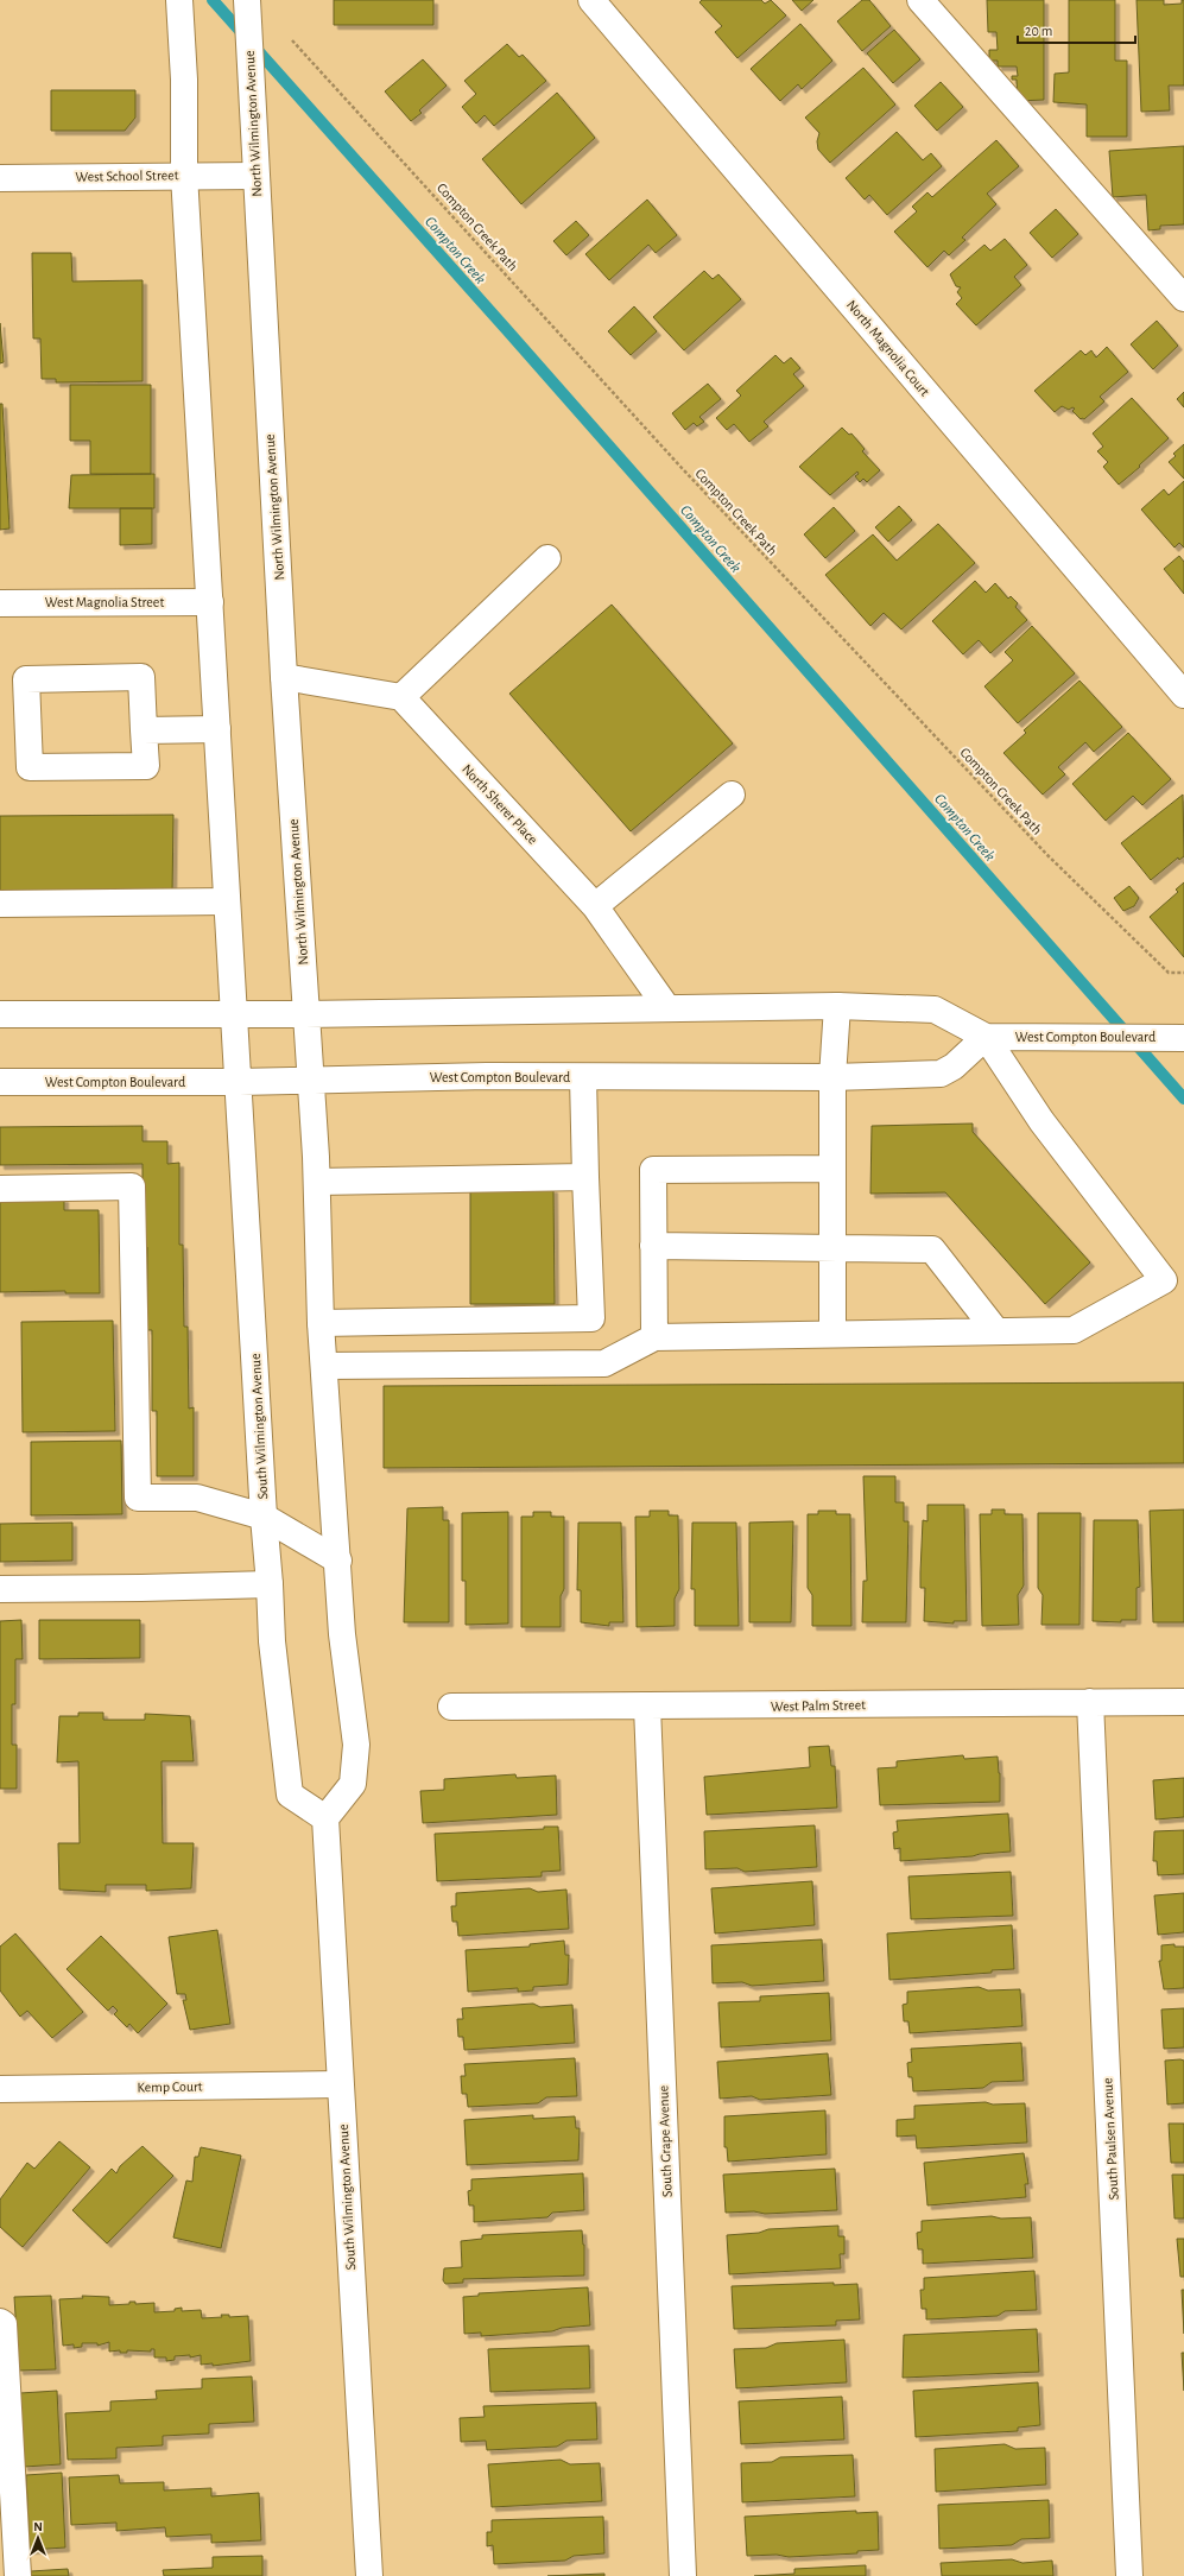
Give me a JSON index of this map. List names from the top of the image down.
{
  "streets": {
    "main road": [
      "North Wilmington Avenue",
      "West School Street",
      "North Magnolia Court",
      "West Magnolia Street",
      "North Sherer Place",
      "West Compton Boulevard",
      "South Wilmington Avenue",
      "West Palm Street",
      "Kemp Court",
      "South Paulsen Avenue",
      "South Grape Avenue"
    ],
    "path": ["Compton Creek Path"]
  },
  "crossings": [
    ["North Wilmington Avenue", "West School Street"],
    ["North Wilmington Avenue", "West Compton Boulevard"],
    ["North Sherer Place", "West Compton Boulevard"],
    ["West Compton Boulevard", "South Wilmington Avenue"],
    ["South Wilmington Avenue", "Kemp Court"],
    ["West Palm Street", "South Paulsen Avenue"],
    ["West Palm Street", "South Grape Avenue"]
  ],
  "water": ["Compton Creek"],
  "scale_bar": "20 m",
  "north": "top"
}
